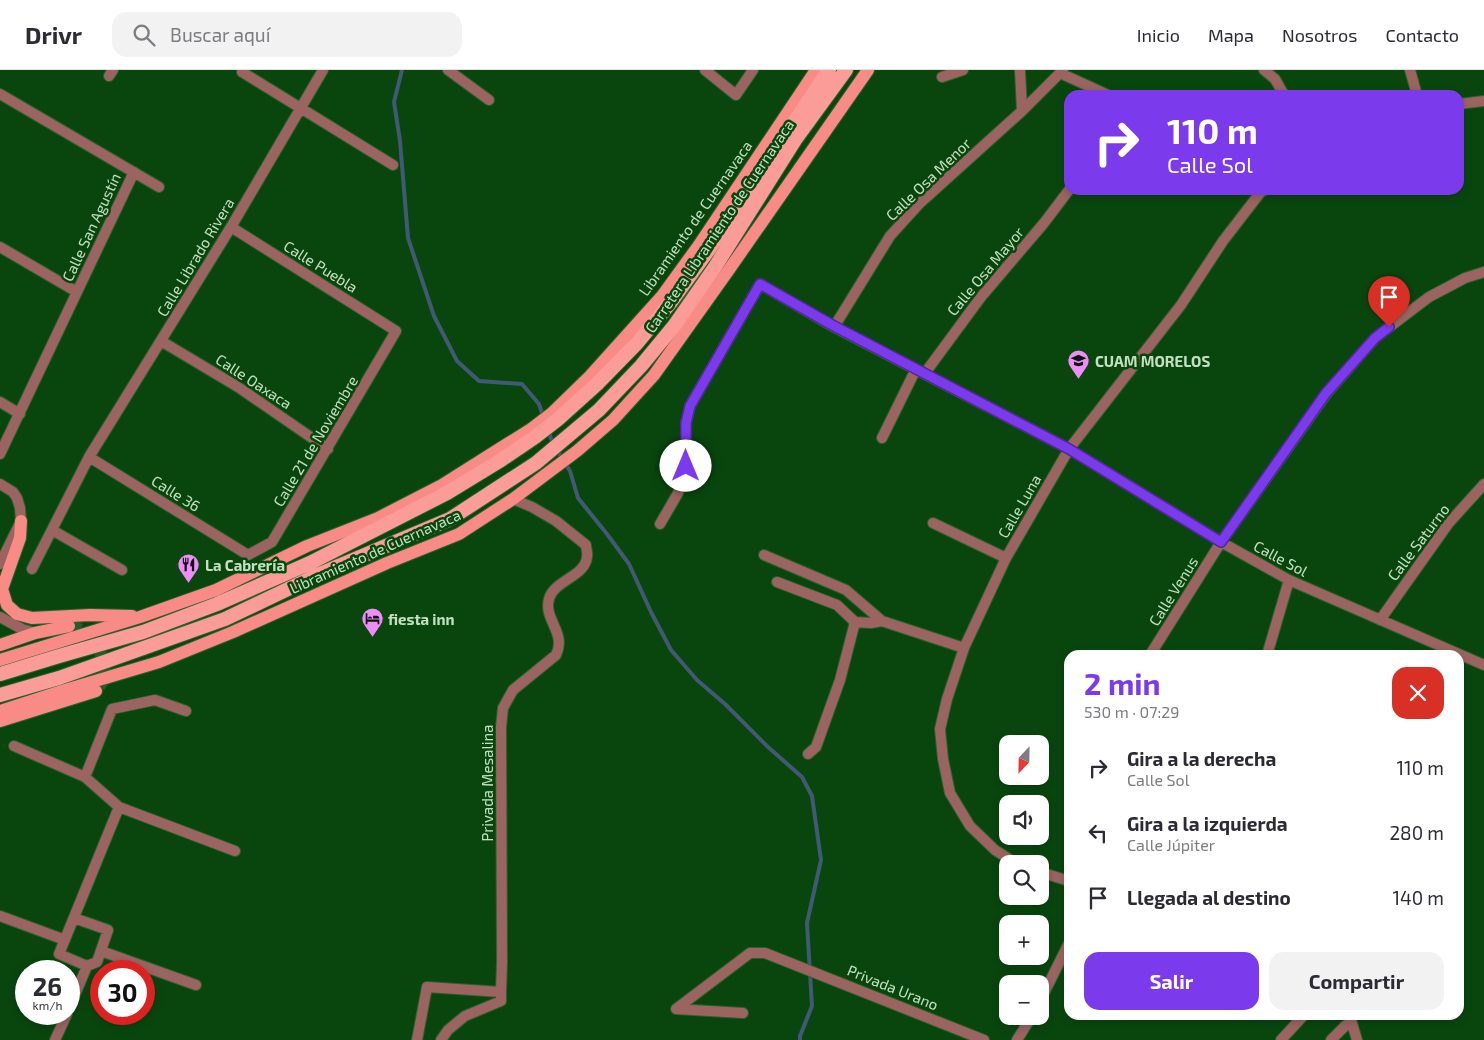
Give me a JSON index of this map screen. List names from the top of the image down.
{
  "streets": {
    "highway": ["Carretera Libramiento de Cuernavaca"],
    "main road": ["Libramiento de Cuernavaca"],
    "street": [
      "Calle Osa Menor",
      "Calle San Agustín",
      "Calle Librado Rivera",
      "Calle Puebla",
      "Calle Osa Mayor",
      "Calle Oaxaca",
      "Calle 21 de Noviembre",
      "Calle 36",
      "Calle Luna",
      "Calle Saturno",
      "Calle Sol",
      "Calle Venus",
      "Privada Mesalina",
      "Privada Urano"
    ]
  },
  "crossings": [
    ["Calle Osa Menor", "Calle Sol"],
    ["Libramiento de Cuernavaca", "Carretera Libramiento de Cuernavaca"],
    ["Libramiento de Cuernavaca", "Privada Mesalina"],
    ["Calle Librado Rivera", "Calle Puebla"],
    ["Calle Librado Rivera", "Calle Oaxaca"],
    ["Calle Librado Rivera", "Calle 36"],
    ["Calle Puebla", "Calle 21 de Noviembre"],
    ["Calle Osa Mayor", "Calle Sol"],
    ["Calle Oaxaca", "Calle 21 de Noviembre"],
    ["Calle 21 de Noviembre", "Calle 36"],
    ["Calle Luna", "Calle Sol"],
    ["Calle Saturno", "Calle Sol"],
    ["Calle Sol", "Calle Venus"]
  ],
  "places": {
    "school or university": ["CUAM MORELOS"],
    "restaurant": ["La Cabrería"],
    "hotel": ["fiesta inn"]
  },
  "north": "bottom",
  "page": {
    "header": "Drivr",
    "search": "Buscar aquí",
    "nav": [
      "Inicio",
      "Mapa",
      "Nosotros",
      "Contacto"
    ],
    "turn": ["110 m", "Calle Sol"],
    "heading": ["2 min", "530 m · 07:29"],
    "map_buttons": ["+", "−"],
    "list": [
      {
        "name": "Gira a la derecha",
        "note": "Calle Sol",
        "value": "110 m"
      },
      {
        "name": "Gira a la izquierda",
        "note": "Calle Júpiter",
        "value": "280 m"
      },
      {
        "name": "Llegada al destino",
        "value": "140 m"
      }
    ],
    "buttons": ["Salir", "Compartir"],
    "speed": "26 km/h",
    "limit": "30"
  }
}
